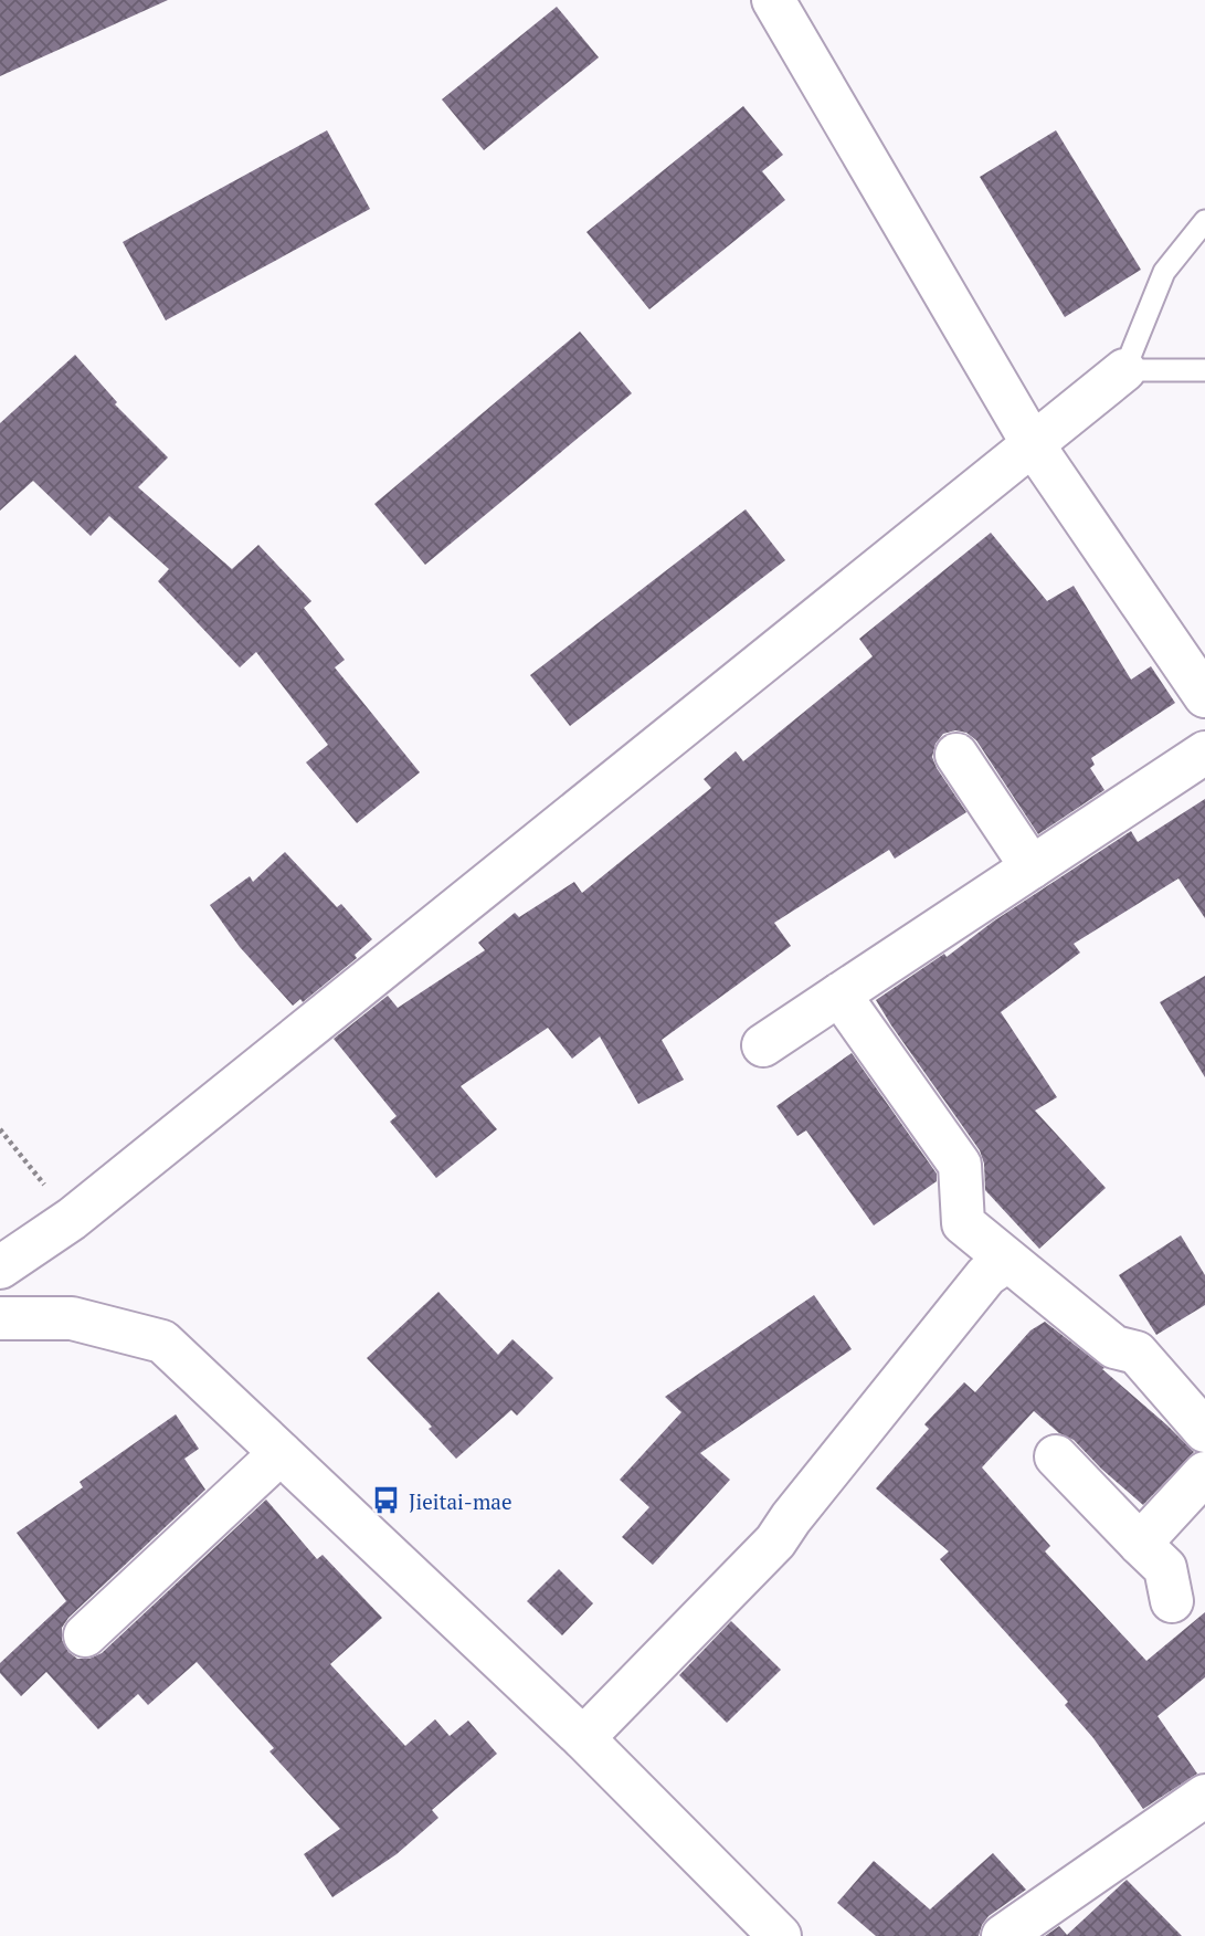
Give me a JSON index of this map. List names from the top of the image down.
{
  "places": {
    "bus stop": ["Jieitai-mae"]
  }
}
